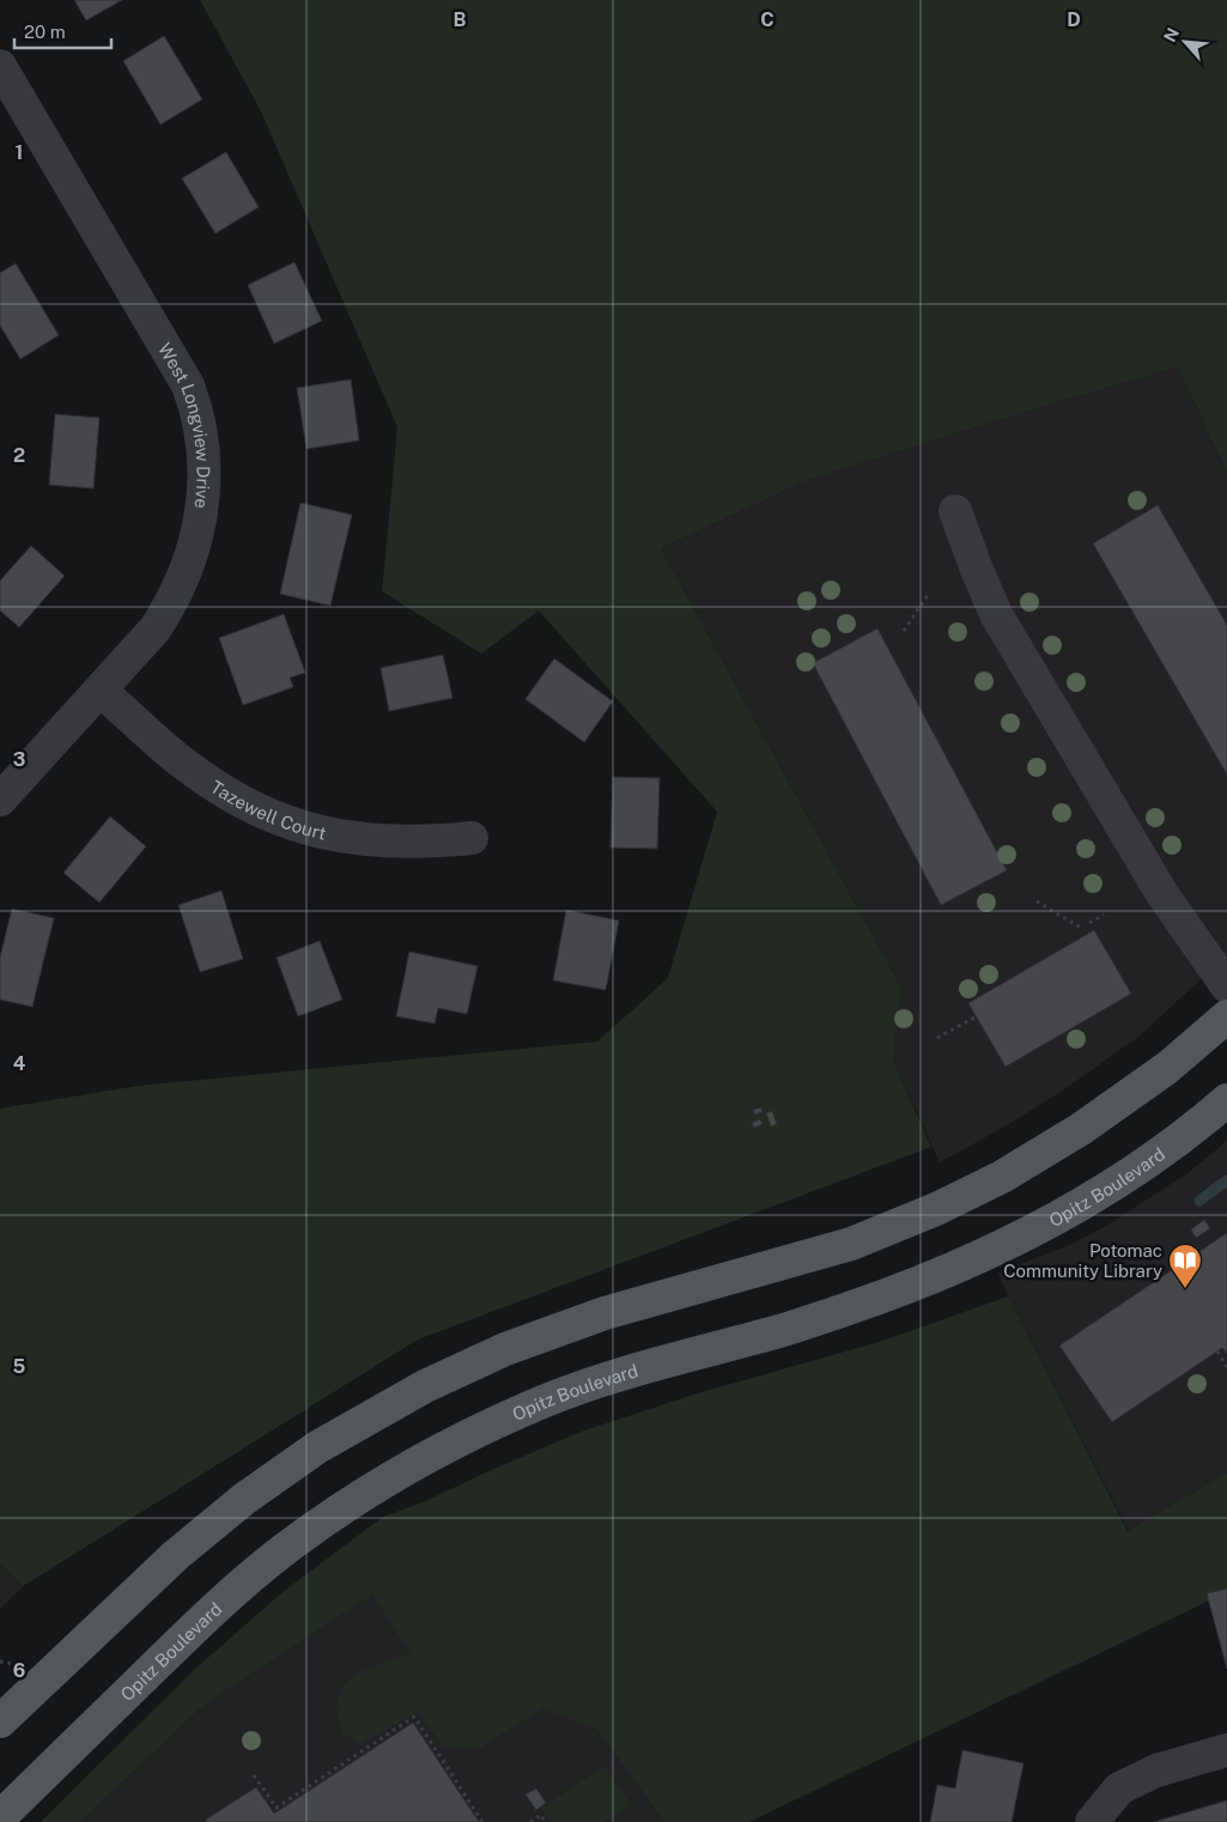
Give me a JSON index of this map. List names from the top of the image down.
{
  "streets": {
    "main road": ["Opitz Boulevard"],
    "street": ["West Longview Drive", "Tazewell Court"]
  },
  "crossings": [
    ["West Longview Drive", "Tazewell Court"]
  ],
  "places": {
    "library": ["Potomac Community Library"]
  },
  "scale_bar": "20 m",
  "north": "top left",
  "grid": {
    "columns": ["B", "C", "D"],
    "rows": [
      "1",
      "2",
      "3",
      "4",
      "5",
      "6"
    ]
  }
}
